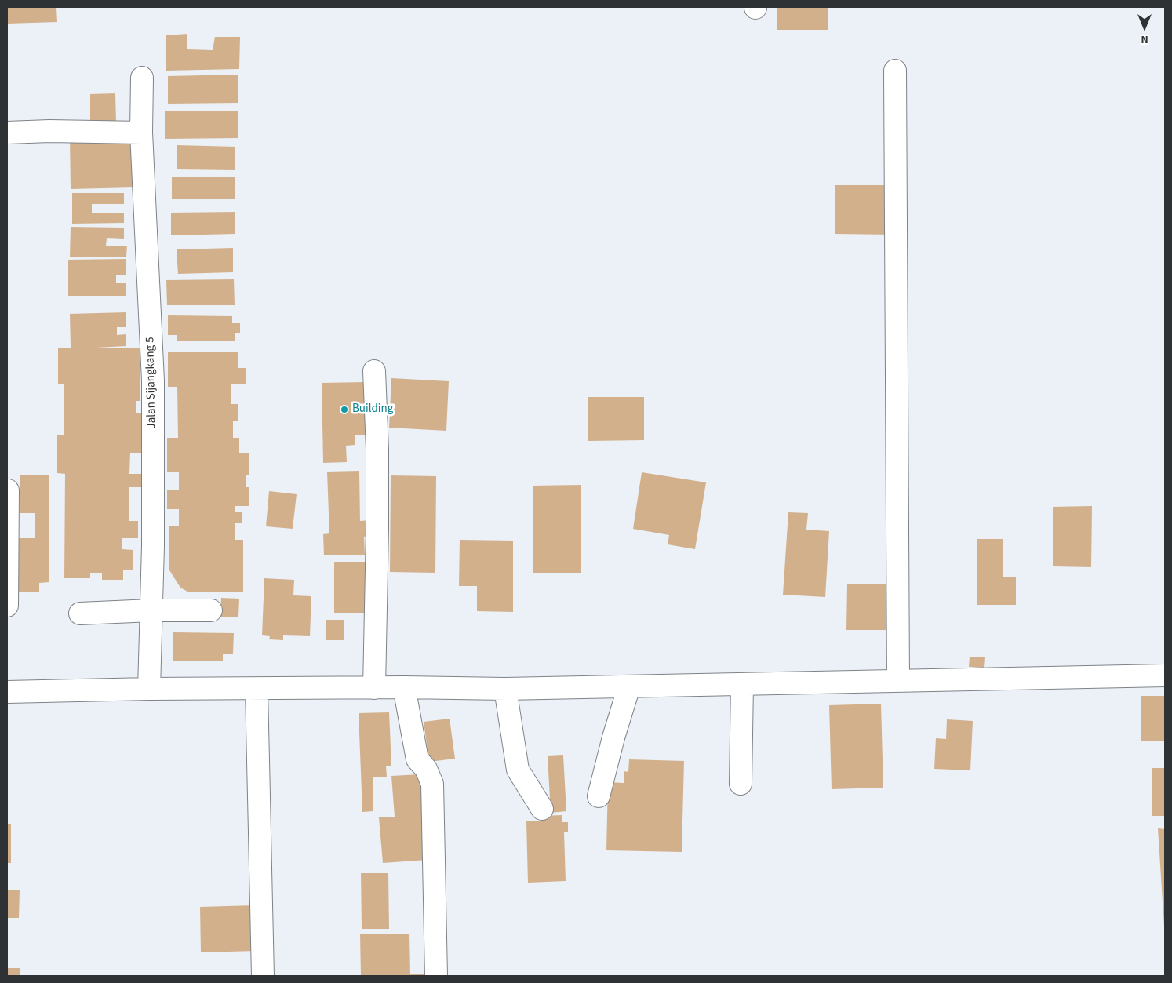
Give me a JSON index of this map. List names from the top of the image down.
{
  "streets": {
    "street": ["Jalan Sijangkang 5"]
  },
  "places": ["Building"],
  "north": "bottom"
}
